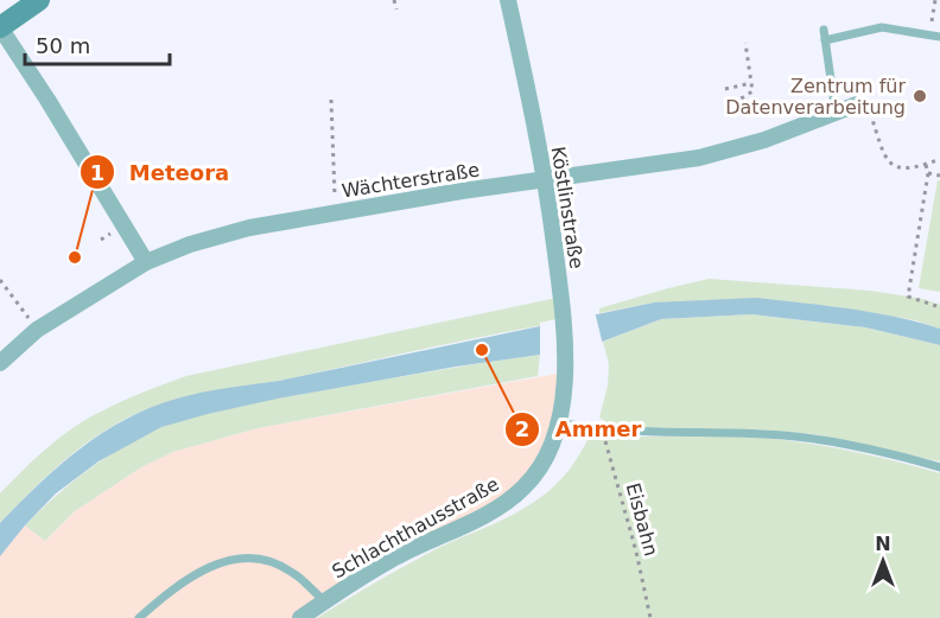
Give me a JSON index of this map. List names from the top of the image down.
{
  "streets": {
    "street": ["Wächterstraße", "Köstlinstraße", "Schlachthausstraße"],
    "path": ["Eisbahn"]
  },
  "crossings": [
    ["Wächterstraße", "Köstlinstraße"],
    ["Köstlinstraße", "Schlachthausstraße"]
  ],
  "places": ["Zentrum für Datenverarbeitung", "Meteora", "Ammer"],
  "scale_bar": "50 m",
  "north": "top"
}
